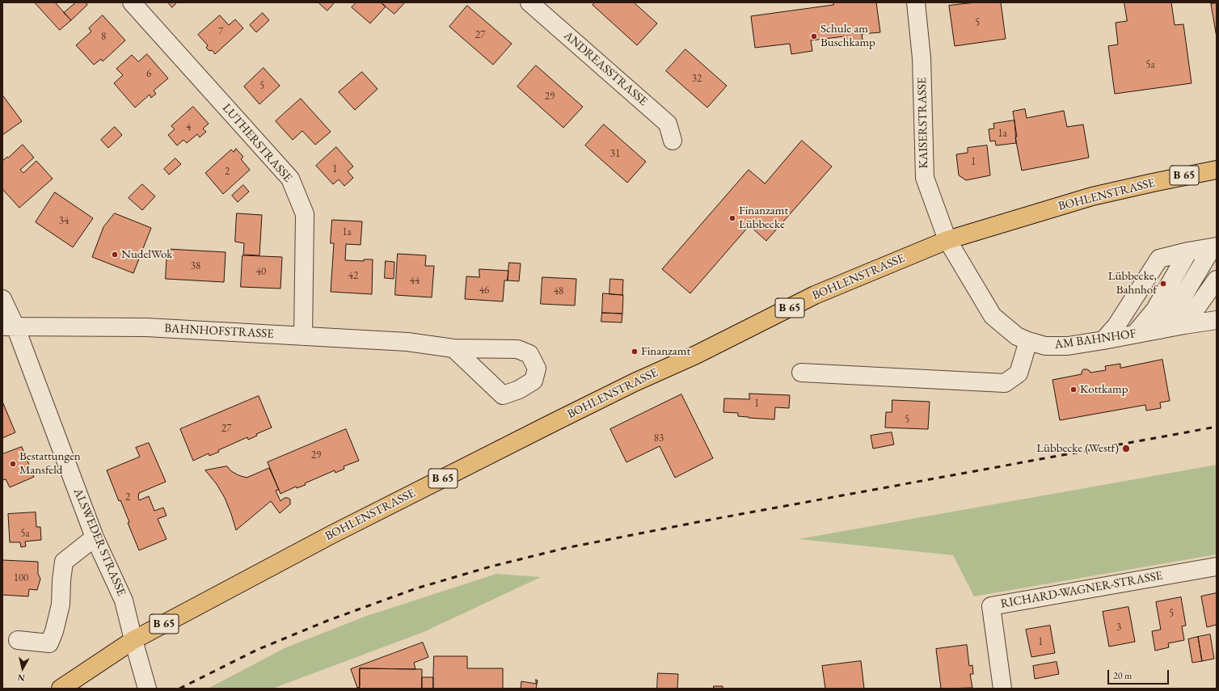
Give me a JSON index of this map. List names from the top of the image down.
{
  "streets": {
    "main road": ["B 65", "BOHLENSTRASSE"],
    "street": [
      "ANDREASSTRASSE",
      "KAISERSTRASSE",
      "LUTHERSTRASSE",
      "BAHNHOFSTRASSE",
      "AM BAHNHOF",
      "ALSWEDER STRASSE",
      "RICHARD-WAGNER-STRASSE"
    ]
  },
  "crossings": [
    ["KAISERSTRASSE", "BOHLENSTRASSE"],
    ["KAISERSTRASSE", "AM BAHNHOF"],
    ["LUTHERSTRASSE", "BAHNHOFSTRASSE"],
    ["BOHLENSTRASSE", "AM BAHNHOF"],
    ["BOHLENSTRASSE", "ALSWEDER STRASSE"],
    ["BAHNHOFSTRASSE", "ALSWEDER STRASSE"]
  ],
  "places": [
    "Schule am Buschkamp",
    "Finanzamt Lübbecke",
    "NudelWok",
    "Lübbecke, Bahnhof",
    "Finanzamt",
    "Kottkamp",
    "Lübbecke (Westf)",
    "Bestattungen Mansfeld"
  ],
  "house_numbers": [
    "5",
    "7",
    "27",
    "8",
    "5a",
    "6",
    "32",
    "5",
    "29",
    "4",
    "1a",
    "31",
    "1",
    "1",
    "2",
    "34",
    "1a",
    "38",
    "40",
    "42",
    "44",
    "46",
    "48",
    "1",
    "5",
    "27",
    "83",
    "29",
    "2",
    "5a",
    "100",
    "5",
    "3",
    "1"
  ],
  "scale_bar": "20 m",
  "north": "bottom"
}
